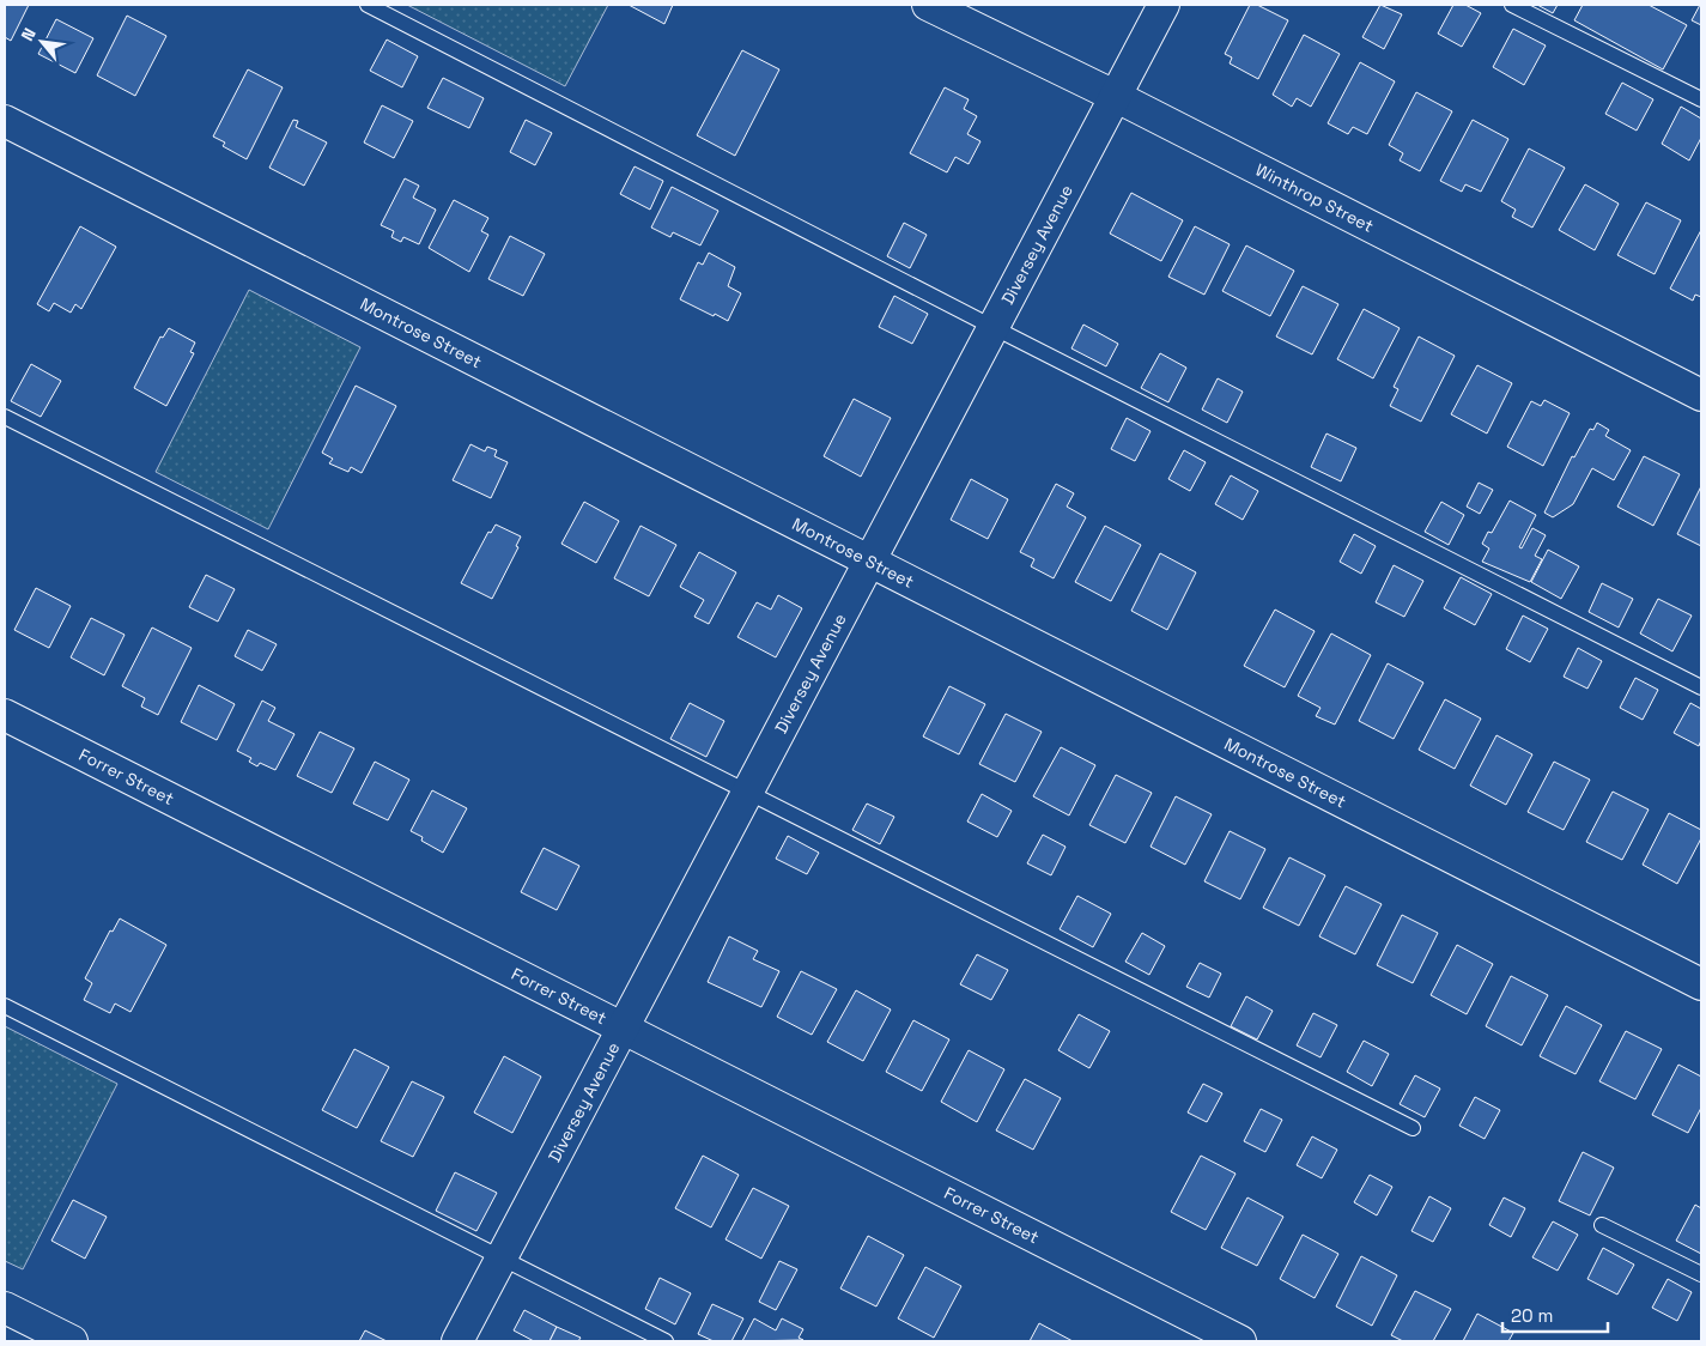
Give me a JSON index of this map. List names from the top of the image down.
{
  "streets": {
    "street": [
      "Winthrop Street",
      "Diversey Avenue",
      "Montrose Street",
      "Forrer Street"
    ]
  },
  "crossings": [
    ["Winthrop Street", "Diversey Avenue"],
    ["Diversey Avenue", "Montrose Street"],
    ["Diversey Avenue", "Forrer Street"]
  ],
  "scale_bar": "20 m",
  "north": "top left"
}
